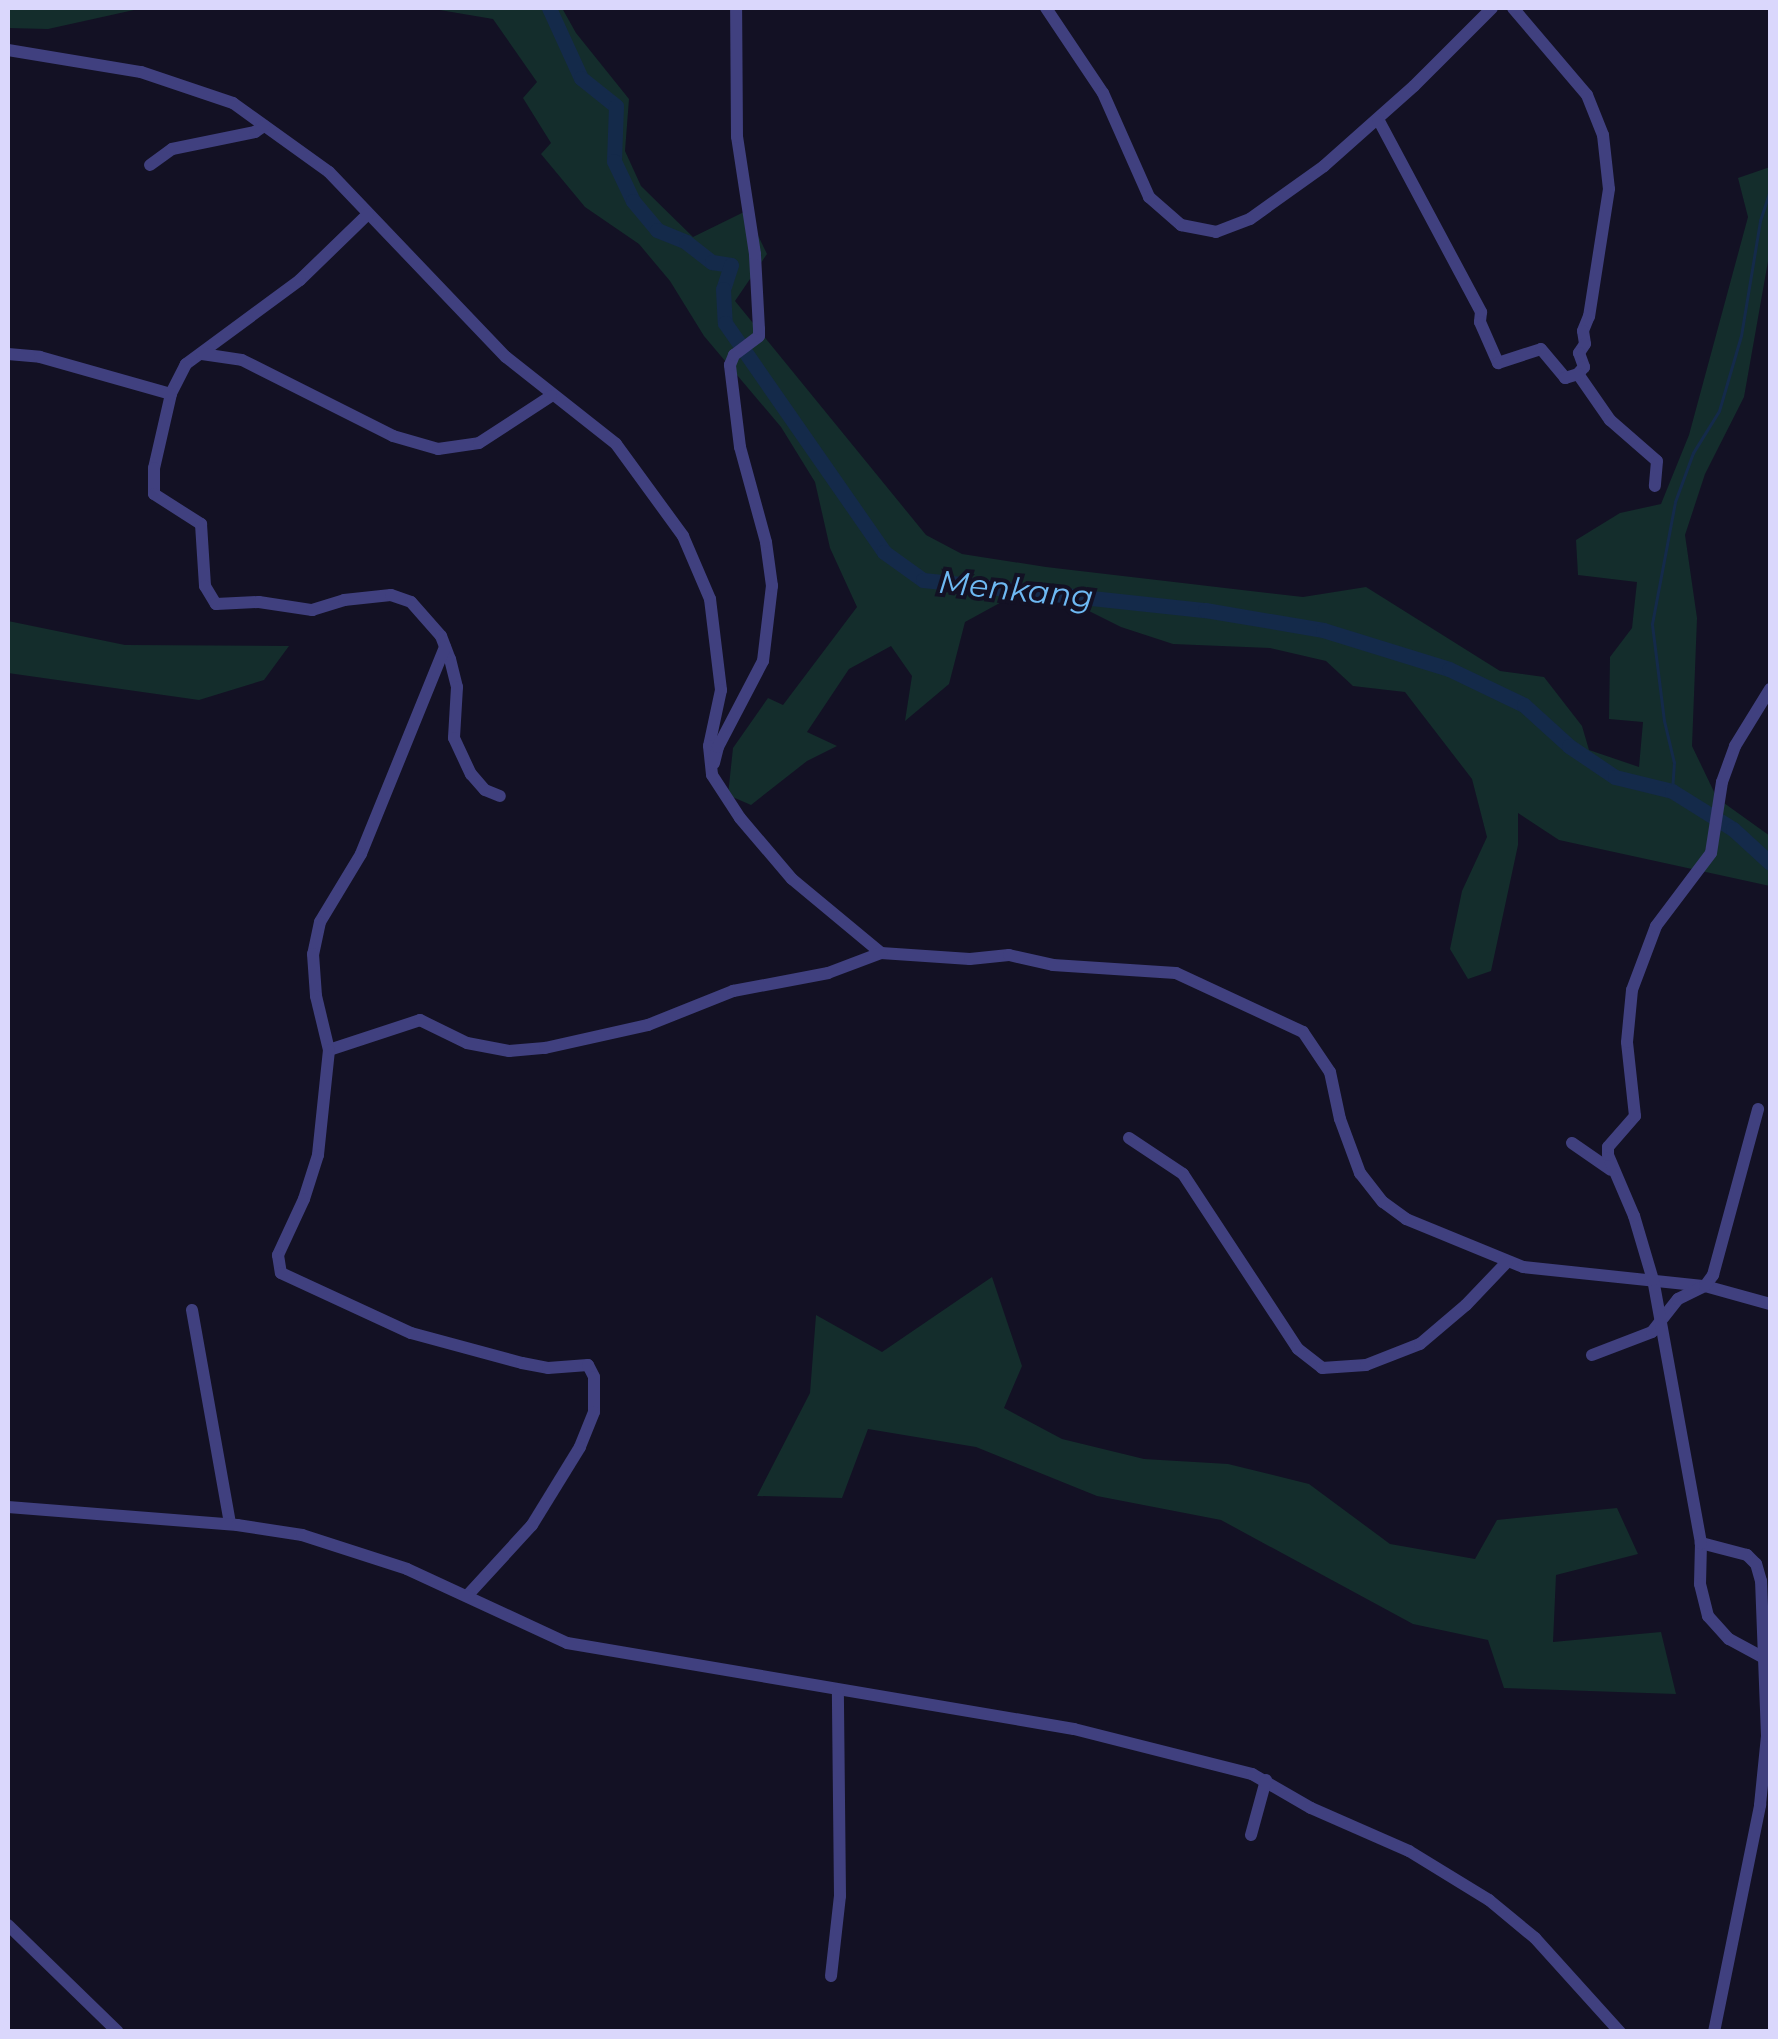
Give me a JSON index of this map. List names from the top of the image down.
{
  "water": ["Menkang"]
}
